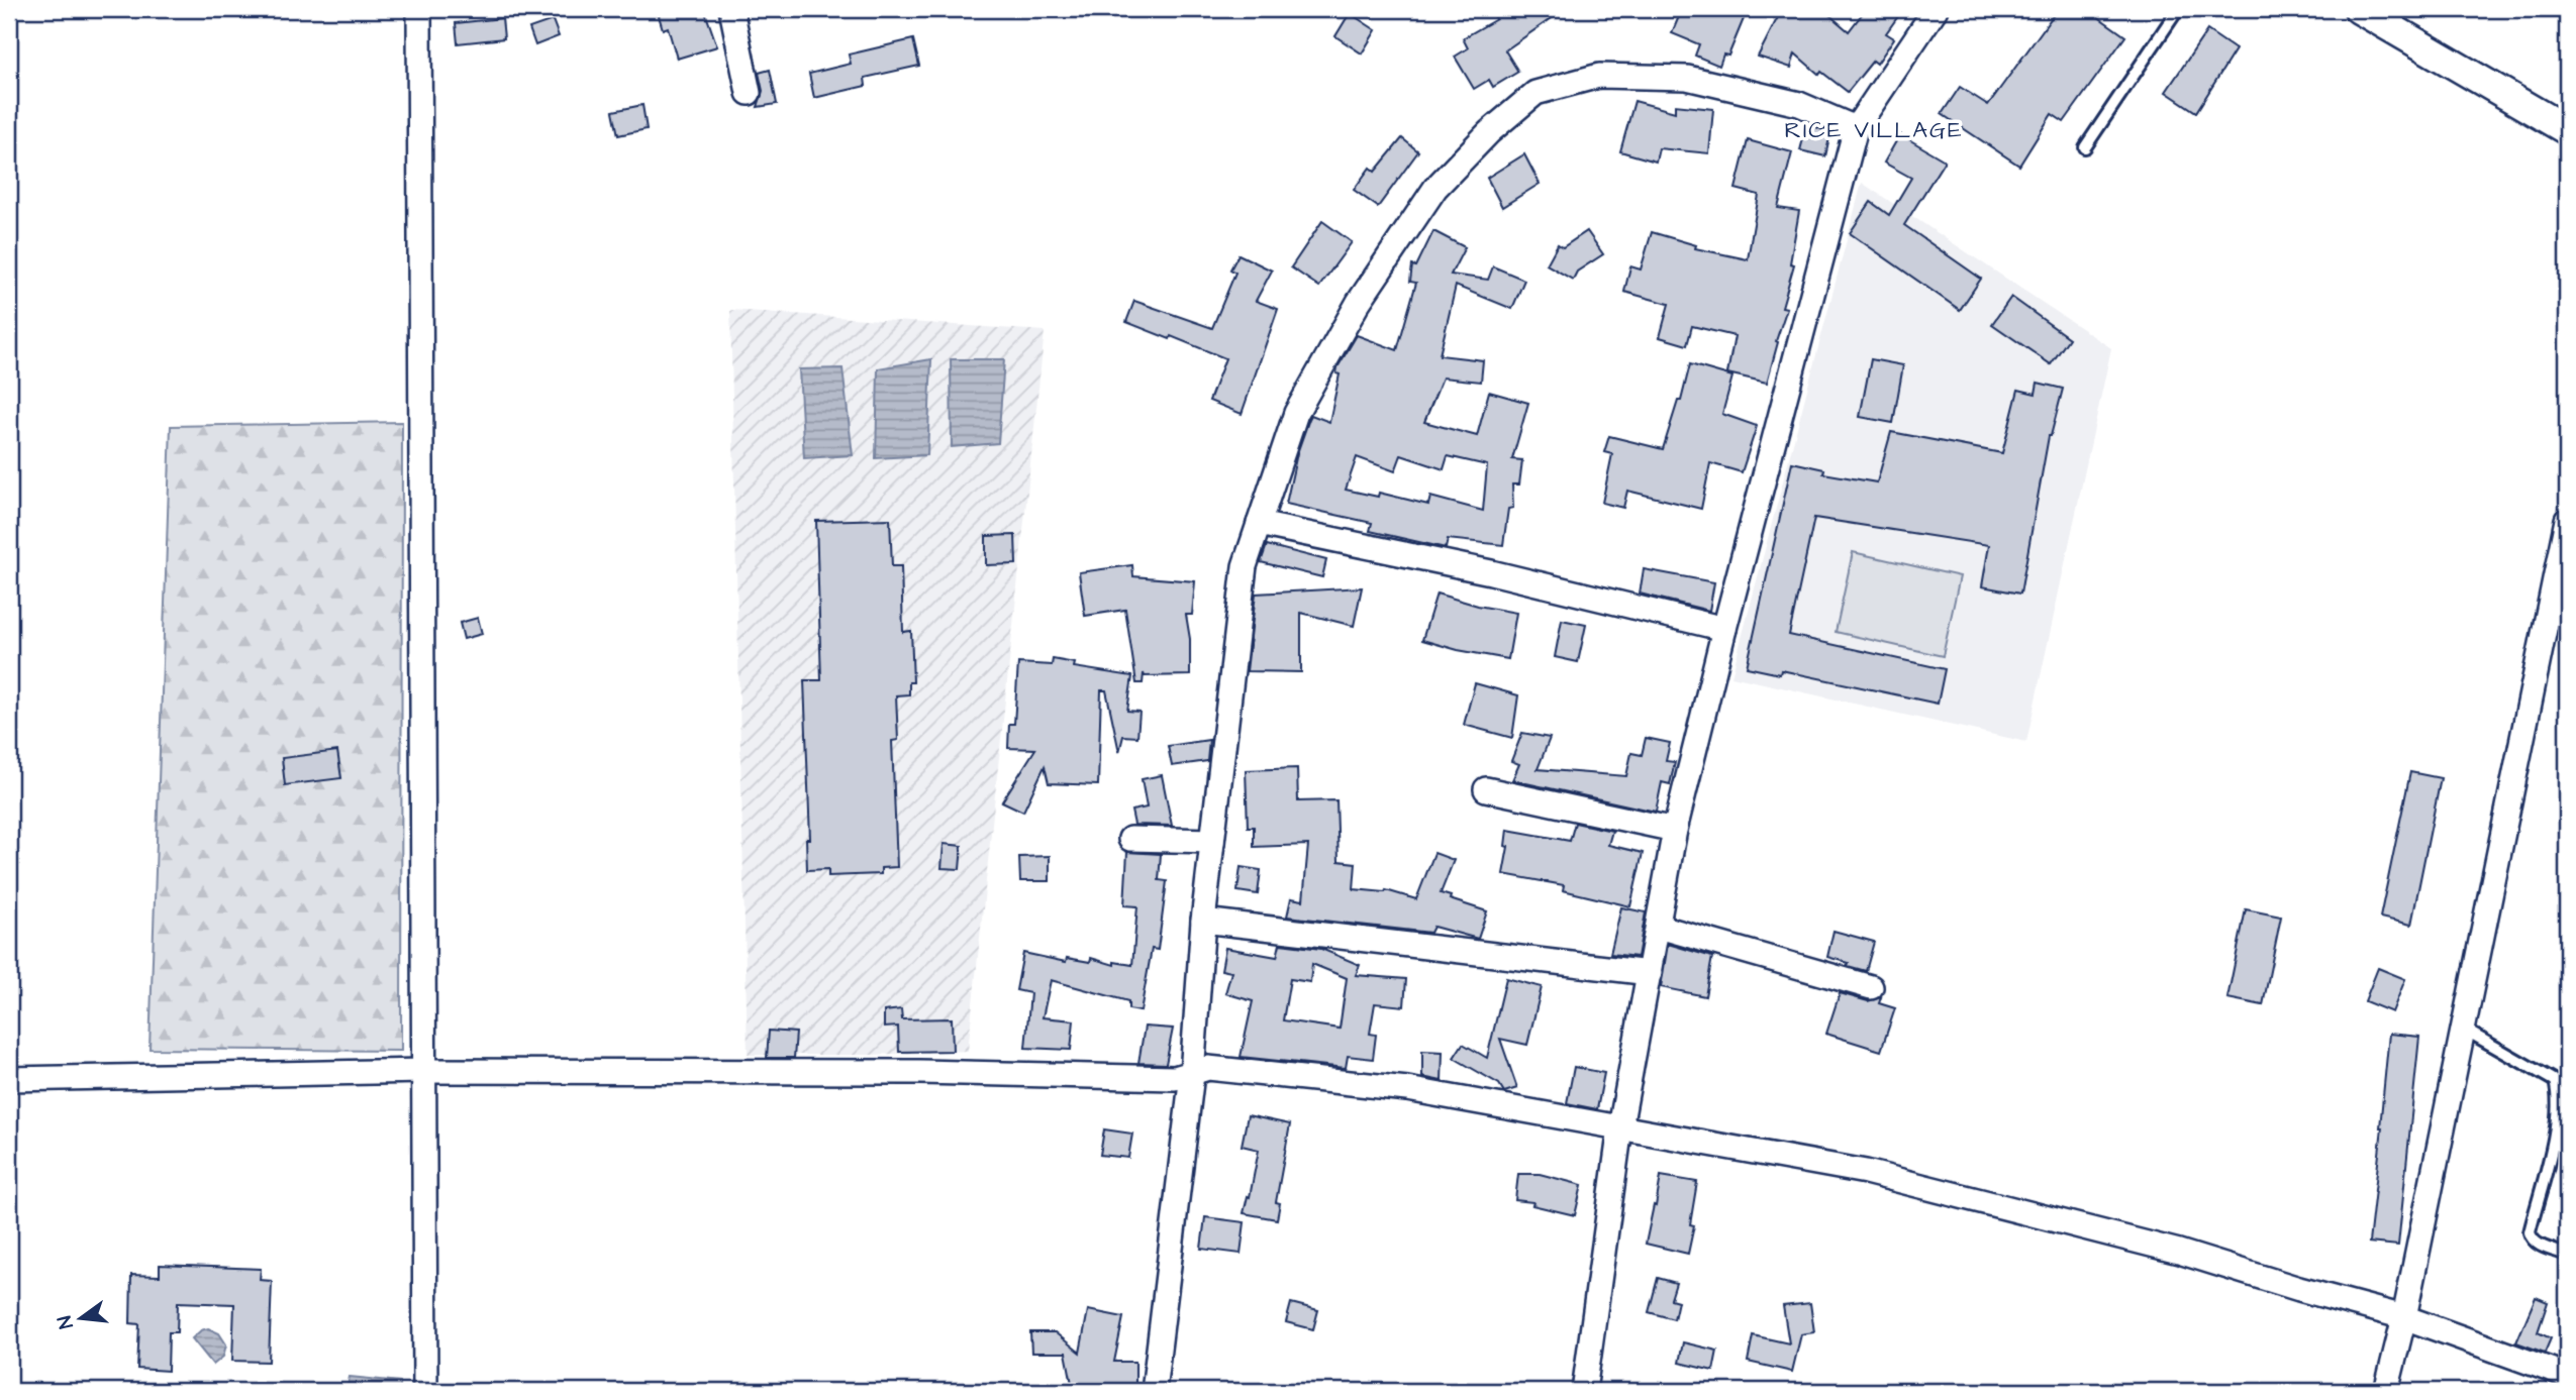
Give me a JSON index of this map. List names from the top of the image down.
{
  "districts": ["RICE VILLAGE"],
  "north": "left"
}
